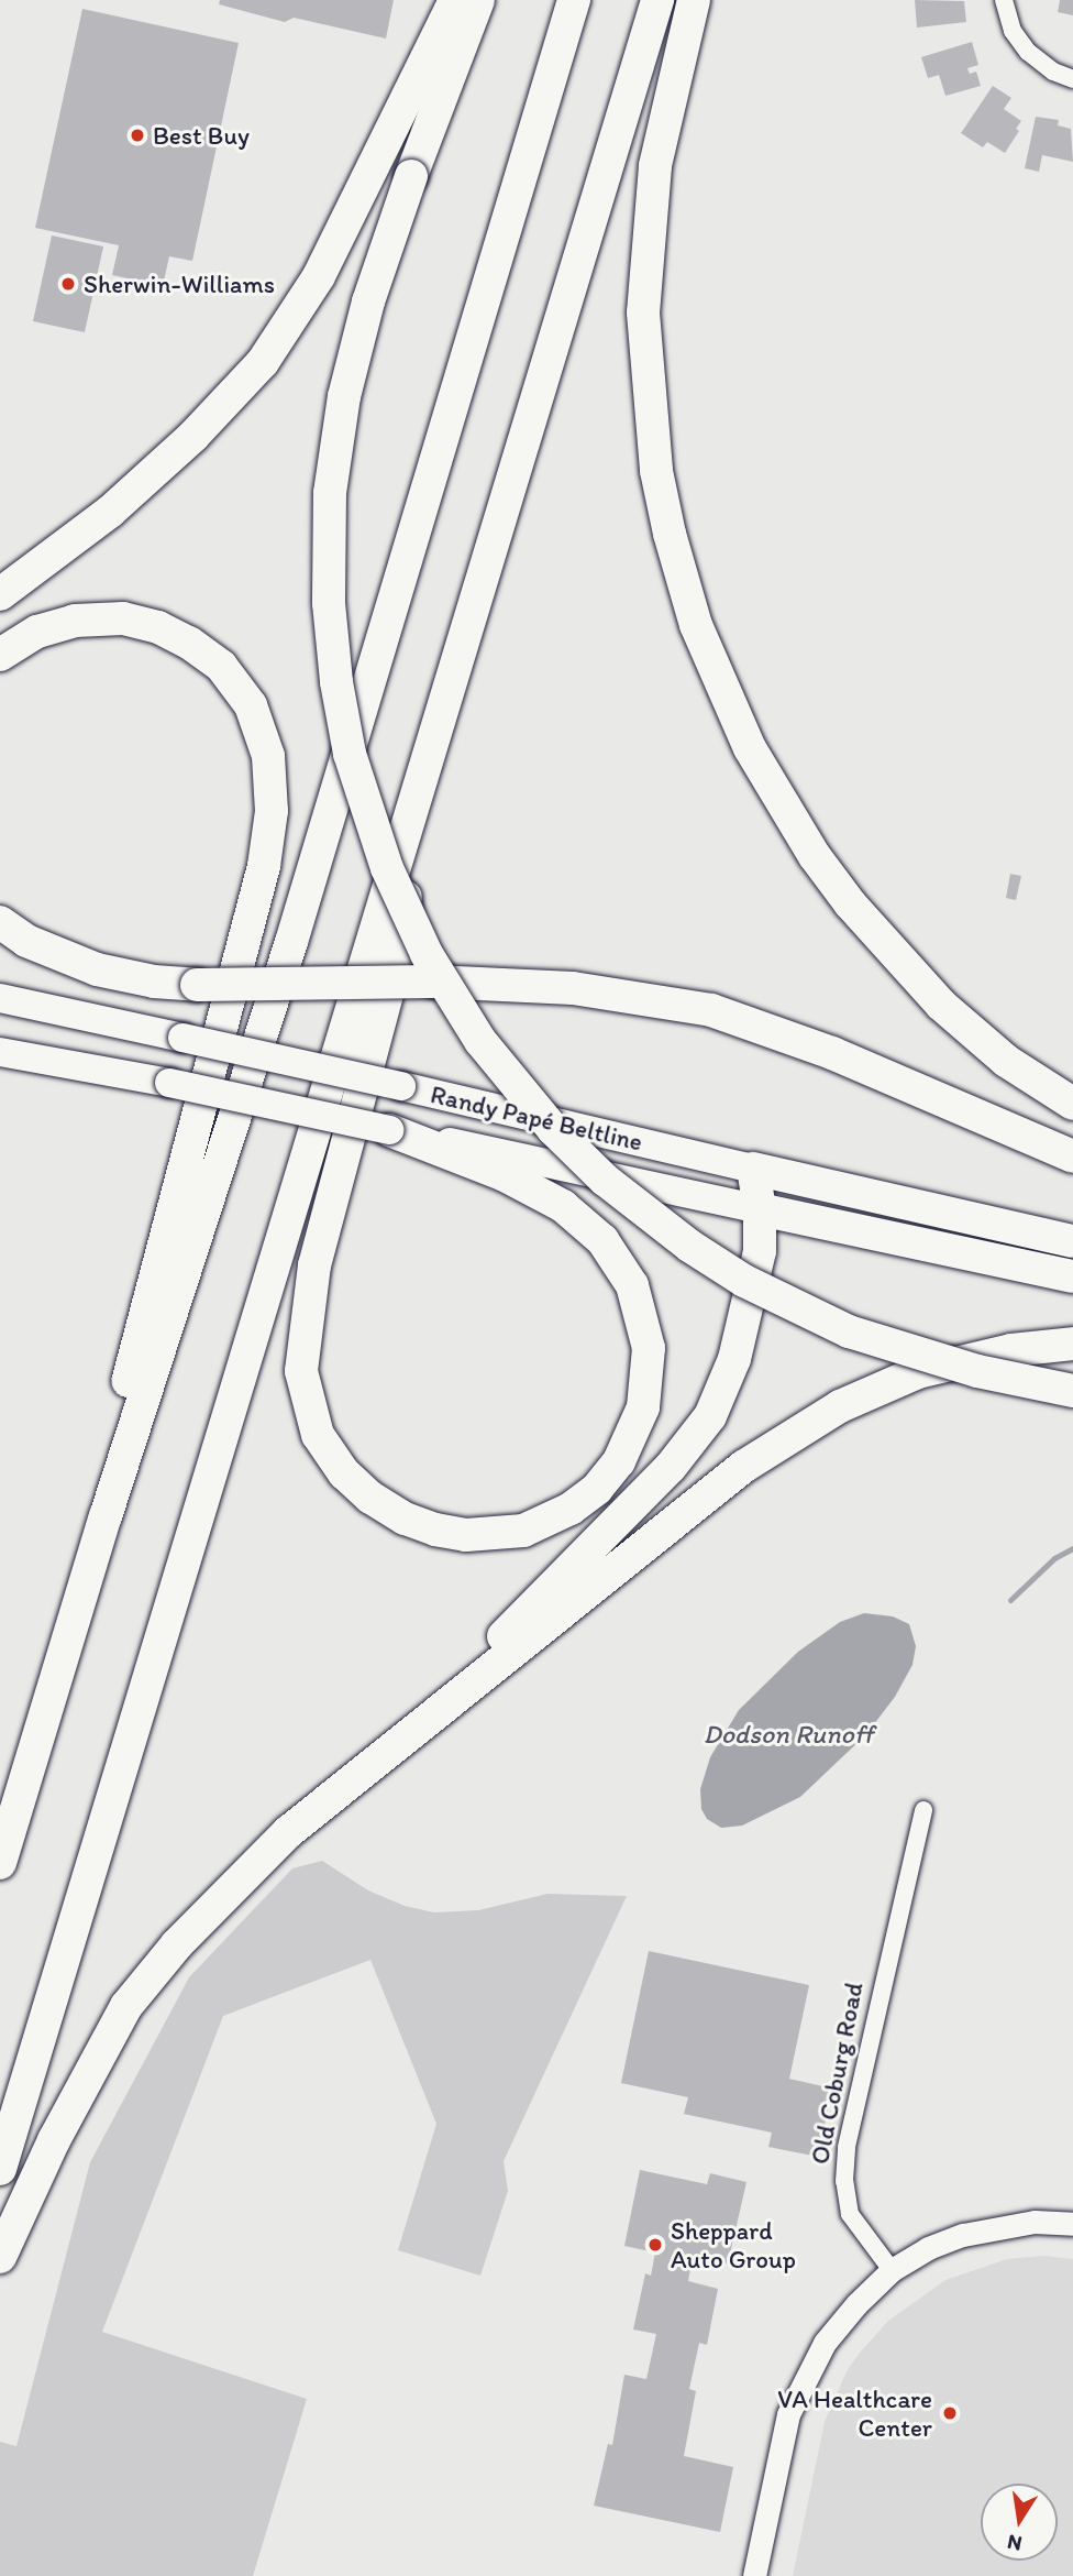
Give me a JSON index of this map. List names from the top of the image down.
{
  "streets": {
    "highway": ["Randy Papé Beltline"],
    "street": ["Old Coburg Road"]
  },
  "water": ["Dodson Runoff"],
  "places": [
    "Best Buy",
    "Sherwin-Williams",
    "Sheppard Auto Group",
    "VA Healthcare Center"
  ],
  "north": "bottom"
}
